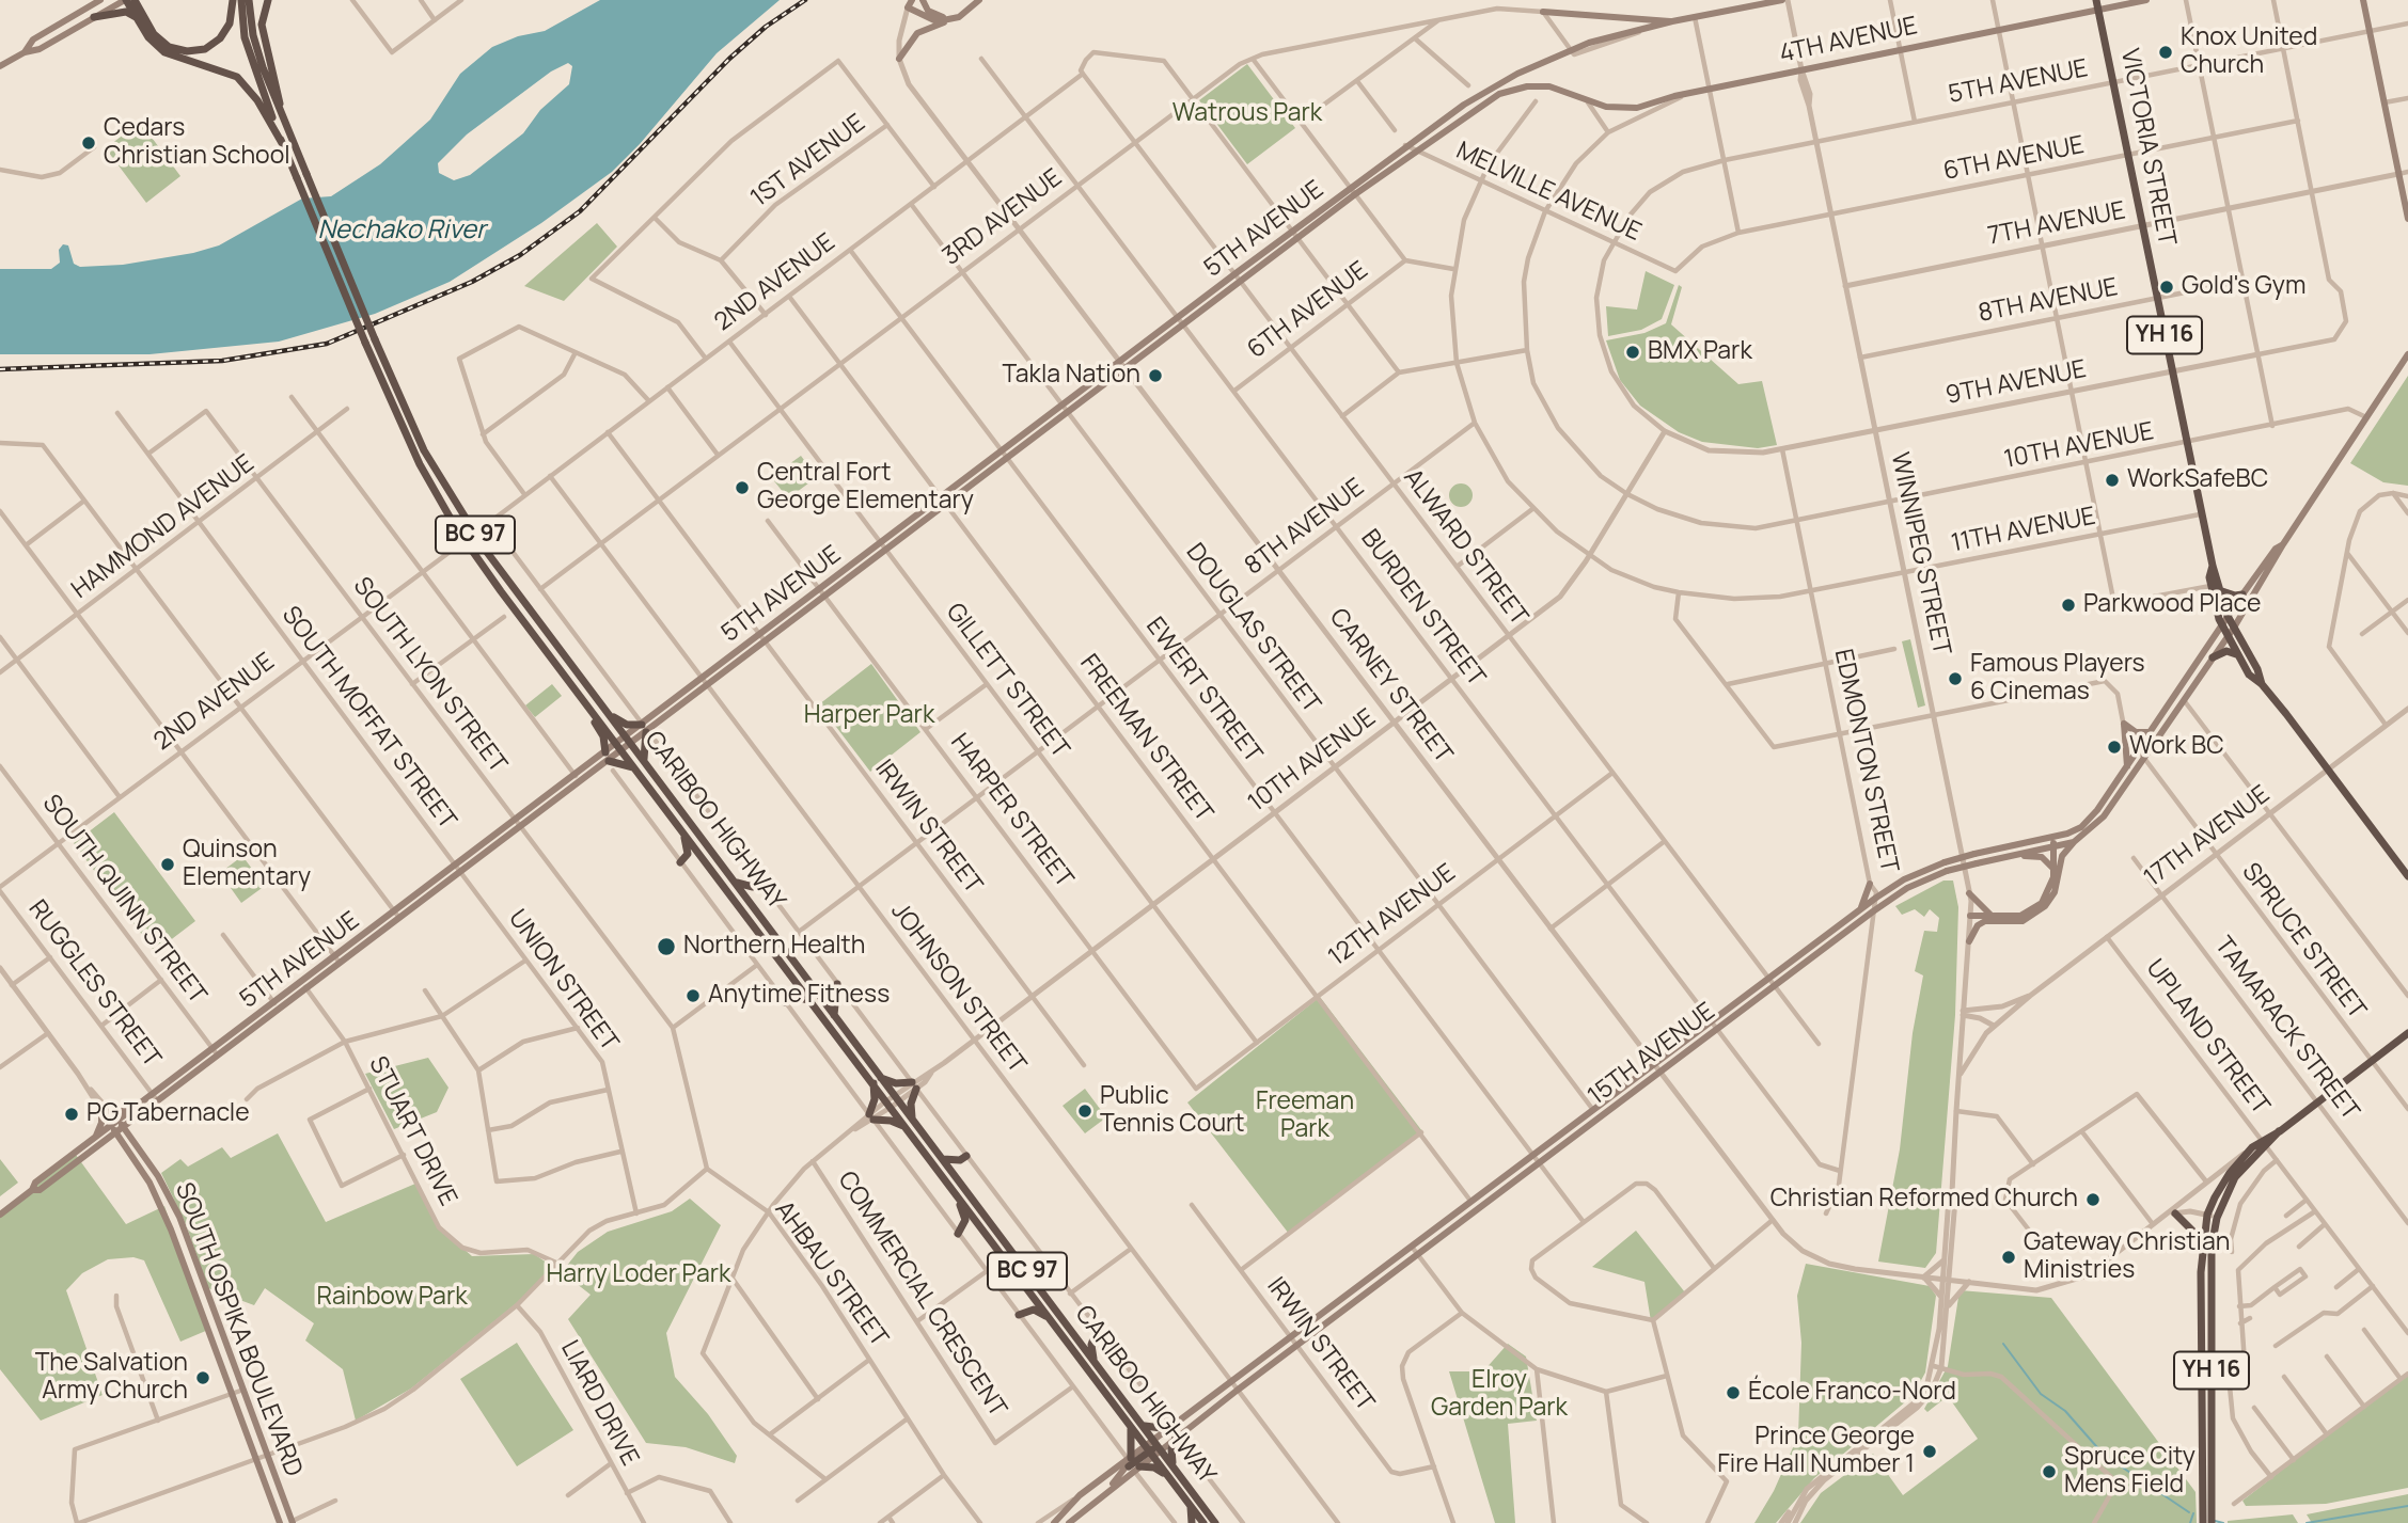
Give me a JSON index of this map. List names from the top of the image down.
{
  "streets": {
    "highway": [
      "VICTORIA STREET",
      "YH 16",
      "BC 97",
      "CARIBOO HIGHWAY"
    ],
    "main road": [
      "4TH AVENUE",
      "5TH AVENUE",
      "15TH AVENUE",
      "SOUTH OSPIKA BOULEVARD"
    ],
    "street": [
      "6TH AVENUE",
      "1ST AVENUE",
      "MELVILLE AVENUE",
      "3RD AVENUE",
      "7TH AVENUE",
      "2ND AVENUE",
      "8TH AVENUE",
      "9TH AVENUE",
      "10TH AVENUE",
      "HAMMOND AVENUE",
      "11TH AVENUE",
      "ALWARD STREET",
      "WINNIPEG STREET",
      "BURDEN STREET",
      "DOUGLAS STREET",
      "SOUTH LYON STREET",
      "GILLETT STREET",
      "CARNEY STREET",
      "EWERT STREET",
      "SOUTH MOFFAT STREET",
      "FREEMAN STREET",
      "EDMONTON STREET",
      "HARPER STREET",
      "IRWIN STREET",
      "17TH AVENUE",
      "SOUTH QUINN STREET",
      "12TH AVENUE",
      "SPRUCE STREET",
      "UNION STREET",
      "RUGGLES STREET",
      "JOHNSON STREET",
      "TAMARACK STREET",
      "UPLAND STREET",
      "STUART DRIVE",
      "AHBAU STREET",
      "COMMERCIAL CRESCENT",
      "LIARD DRIVE"
    ]
  },
  "crossings": [
    ["4TH AVENUE", "5TH AVENUE"],
    ["4TH AVENUE", "VICTORIA STREET"],
    ["4TH AVENUE", "MELVILLE AVENUE"],
    ["4TH AVENUE", "10TH AVENUE"],
    ["4TH AVENUE", "WINNIPEG STREET"],
    ["5TH AVENUE", "VICTORIA STREET"],
    ["5TH AVENUE", "MELVILLE AVENUE"],
    ["5TH AVENUE", "9TH AVENUE"],
    ["5TH AVENUE", "10TH AVENUE"],
    ["5TH AVENUE", "ALWARD STREET"],
    ["5TH AVENUE", "WINNIPEG STREET"],
    ["5TH AVENUE", "BURDEN STREET"],
    ["5TH AVENUE", "DOUGLAS STREET"],
    ["5TH AVENUE", "SOUTH LYON STREET"],
    ["5TH AVENUE", "GILLETT STREET"],
    ["5TH AVENUE", "CARNEY STREET"],
    ["5TH AVENUE", "EWERT STREET"],
    ["5TH AVENUE", "SOUTH MOFFAT STREET"],
    ["5TH AVENUE", "FREEMAN STREET"],
    ["5TH AVENUE", "HARPER STREET"],
    ["5TH AVENUE", "CARIBOO HIGHWAY"],
    ["5TH AVENUE", "IRWIN STREET"],
    ["5TH AVENUE", "SOUTH QUINN STREET"],
    ["5TH AVENUE", "UNION STREET"],
    ["5TH AVENUE", "RUGGLES STREET"],
    ["5TH AVENUE", "JOHNSON STREET"],
    ["5TH AVENUE", "STUART DRIVE"],
    ["5TH AVENUE", "SOUTH OSPIKA BOULEVARD"],
    ["VICTORIA STREET", "6TH AVENUE"],
    ["VICTORIA STREET", "7TH AVENUE"],
    ["VICTORIA STREET", "8TH AVENUE"],
    ["VICTORIA STREET", "9TH AVENUE"],
    ["VICTORIA STREET", "10TH AVENUE"],
    ["VICTORIA STREET", "11TH AVENUE"],
    ["VICTORIA STREET", "17TH AVENUE"],
    ["VICTORIA STREET", "15TH AVENUE"],
    ["6TH AVENUE", "MELVILLE AVENUE"],
    ["6TH AVENUE", "ALWARD STREET"],
    ["6TH AVENUE", "WINNIPEG STREET"],
    ["6TH AVENUE", "BURDEN STREET"],
    ["MELVILLE AVENUE", "11TH AVENUE"],
    ["3RD AVENUE", "2ND AVENUE"],
    ["3RD AVENUE", "ALWARD STREET"],
    ["3RD AVENUE", "BURDEN STREET"],
    ["3RD AVENUE", "DOUGLAS STREET"],
    ["3RD AVENUE", "GILLETT STREET"],
    ["3RD AVENUE", "CARNEY STREET"],
    ["3RD AVENUE", "EWERT STREET"],
    ["3RD AVENUE", "FREEMAN STREET"],
    ["3RD AVENUE", "IRWIN STREET"],
    ["3RD AVENUE", "JOHNSON STREET"],
    ["7TH AVENUE", "WINNIPEG STREET"],
    ["2ND AVENUE", "ALWARD STREET"],
    ["2ND AVENUE", "BURDEN STREET"],
    ["2ND AVENUE", "DOUGLAS STREET"],
    ["2ND AVENUE", "SOUTH LYON STREET"],
    ["2ND AVENUE", "GILLETT STREET"],
    ["2ND AVENUE", "CARNEY STREET"],
    ["2ND AVENUE", "EWERT STREET"],
    ["2ND AVENUE", "SOUTH MOFFAT STREET"],
    ["2ND AVENUE", "FREEMAN STREET"],
    ["2ND AVENUE", "IRWIN STREET"],
    ["2ND AVENUE", "SOUTH QUINN STREET"],
    ["2ND AVENUE", "RUGGLES STREET"],
    ["2ND AVENUE", "JOHNSON STREET"],
    ["8TH AVENUE", "11TH AVENUE"],
    ["8TH AVENUE", "ALWARD STREET"],
    ["8TH AVENUE", "WINNIPEG STREET"],
    ["8TH AVENUE", "BURDEN STREET"],
    ["8TH AVENUE", "DOUGLAS STREET"],
    ["8TH AVENUE", "GILLETT STREET"],
    ["8TH AVENUE", "CARNEY STREET"],
    ["8TH AVENUE", "EWERT STREET"],
    ["8TH AVENUE", "FREEMAN STREET"],
    ["8TH AVENUE", "HARPER STREET"],
    ["8TH AVENUE", "IRWIN STREET"],
    ["8TH AVENUE", "JOHNSON STREET"],
    ["YH 16", "CARNEY STREET"],
    ["YH 16", "SPRUCE STREET"],
    ["YH 16", "TAMARACK STREET"],
    ["YH 16", "UPLAND STREET"],
    ["9TH AVENUE", "10TH AVENUE"],
    ["9TH AVENUE", "WINNIPEG STREET"],
    ["9TH AVENUE", "EDMONTON STREET"],
    ["10TH AVENUE", "11TH AVENUE"],
    ["10TH AVENUE", "ALWARD STREET"],
    ["10TH AVENUE", "WINNIPEG STREET"],
    ["10TH AVENUE", "BURDEN STREET"],
    ["10TH AVENUE", "DOUGLAS STREET"],
    ["10TH AVENUE", "GILLETT STREET"],
    ["10TH AVENUE", "CARNEY STREET"],
    ["10TH AVENUE", "EWERT STREET"],
    ["10TH AVENUE", "FREEMAN STREET"],
    ["10TH AVENUE", "EDMONTON STREET"],
    ["10TH AVENUE", "HARPER STREET"],
    ["10TH AVENUE", "CARIBOO HIGHWAY"],
    ["10TH AVENUE", "IRWIN STREET"],
    ["10TH AVENUE", "JOHNSON STREET"],
    ["10TH AVENUE", "AHBAU STREET"],
    ["10TH AVENUE", "COMMERCIAL CRESCENT"],
    ["HAMMOND AVENUE", "SOUTH LYON STREET"],
    ["HAMMOND AVENUE", "SOUTH MOFFAT STREET"],
    ["11TH AVENUE", "WINNIPEG STREET"],
    ["11TH AVENUE", "EDMONTON STREET"],
    ["BC 97", "CARIBOO HIGHWAY"],
    ["ALWARD STREET", "12TH AVENUE"],
    ["ALWARD STREET", "15TH AVENUE"],
    ["WINNIPEG STREET", "CARNEY STREET"],
    ["WINNIPEG STREET", "17TH AVENUE"],
    ["WINNIPEG STREET", "SPRUCE STREET"],
    ["BURDEN STREET", "EDMONTON STREET"],
    ["BURDEN STREET", "12TH AVENUE"],
    ["BURDEN STREET", "15TH AVENUE"],
    ["DOUGLAS STREET", "12TH AVENUE"],
    ["DOUGLAS STREET", "15TH AVENUE"],
    ["SOUTH LYON STREET", "SOUTH MOFFAT STREET"],
    ["GILLETT STREET", "12TH AVENUE"],
    ["CARNEY STREET", "12TH AVENUE"],
    ["CARNEY STREET", "15TH AVENUE"],
    ["EWERT STREET", "12TH AVENUE"],
    ["EWERT STREET", "15TH AVENUE"],
    ["SOUTH MOFFAT STREET", "UNION STREET"],
    ["FREEMAN STREET", "12TH AVENUE"],
    ["FREEMAN STREET", "15TH AVENUE"],
    ["EDMONTON STREET", "15TH AVENUE"],
    ["HARPER STREET", "12TH AVENUE"],
    ["CARIBOO HIGHWAY", "15TH AVENUE"],
    ["IRWIN STREET", "15TH AVENUE"],
    ["17TH AVENUE", "SPRUCE STREET"],
    ["17TH AVENUE", "TAMARACK STREET"],
    ["17TH AVENUE", "UPLAND STREET"],
    ["SPRUCE STREET", "15TH AVENUE"],
    ["JOHNSON STREET", "15TH AVENUE"]
  ],
  "water": ["Nechako River"],
  "parks": [
    "Watrous Park",
    "Harper Park",
    "Freeman Park",
    "Harry Loder Park",
    "Rainbow Park",
    "Elroy Garden Park"
  ],
  "places": [
    "Knox United Church",
    "Cedars Christian School",
    "Gold's Gym",
    "BMX Park",
    "Takla Nation",
    "WorkSafeBC",
    "Central Fort George Elementary",
    "Parkwood Place",
    "Famous Players 6 Cinemas",
    "Work BC",
    "Quinson Elementary",
    "Northern Health",
    "Anytime Fitness",
    "Public Tennis Court",
    "PG Tabernacle",
    "Christian Reformed Church",
    "Gateway Christian Ministries",
    "The Salvation Army Church",
    "École Franco-Nord",
    "Prince George Fire Hall Number 1",
    "Spruce City Mens Field"
  ]
}
